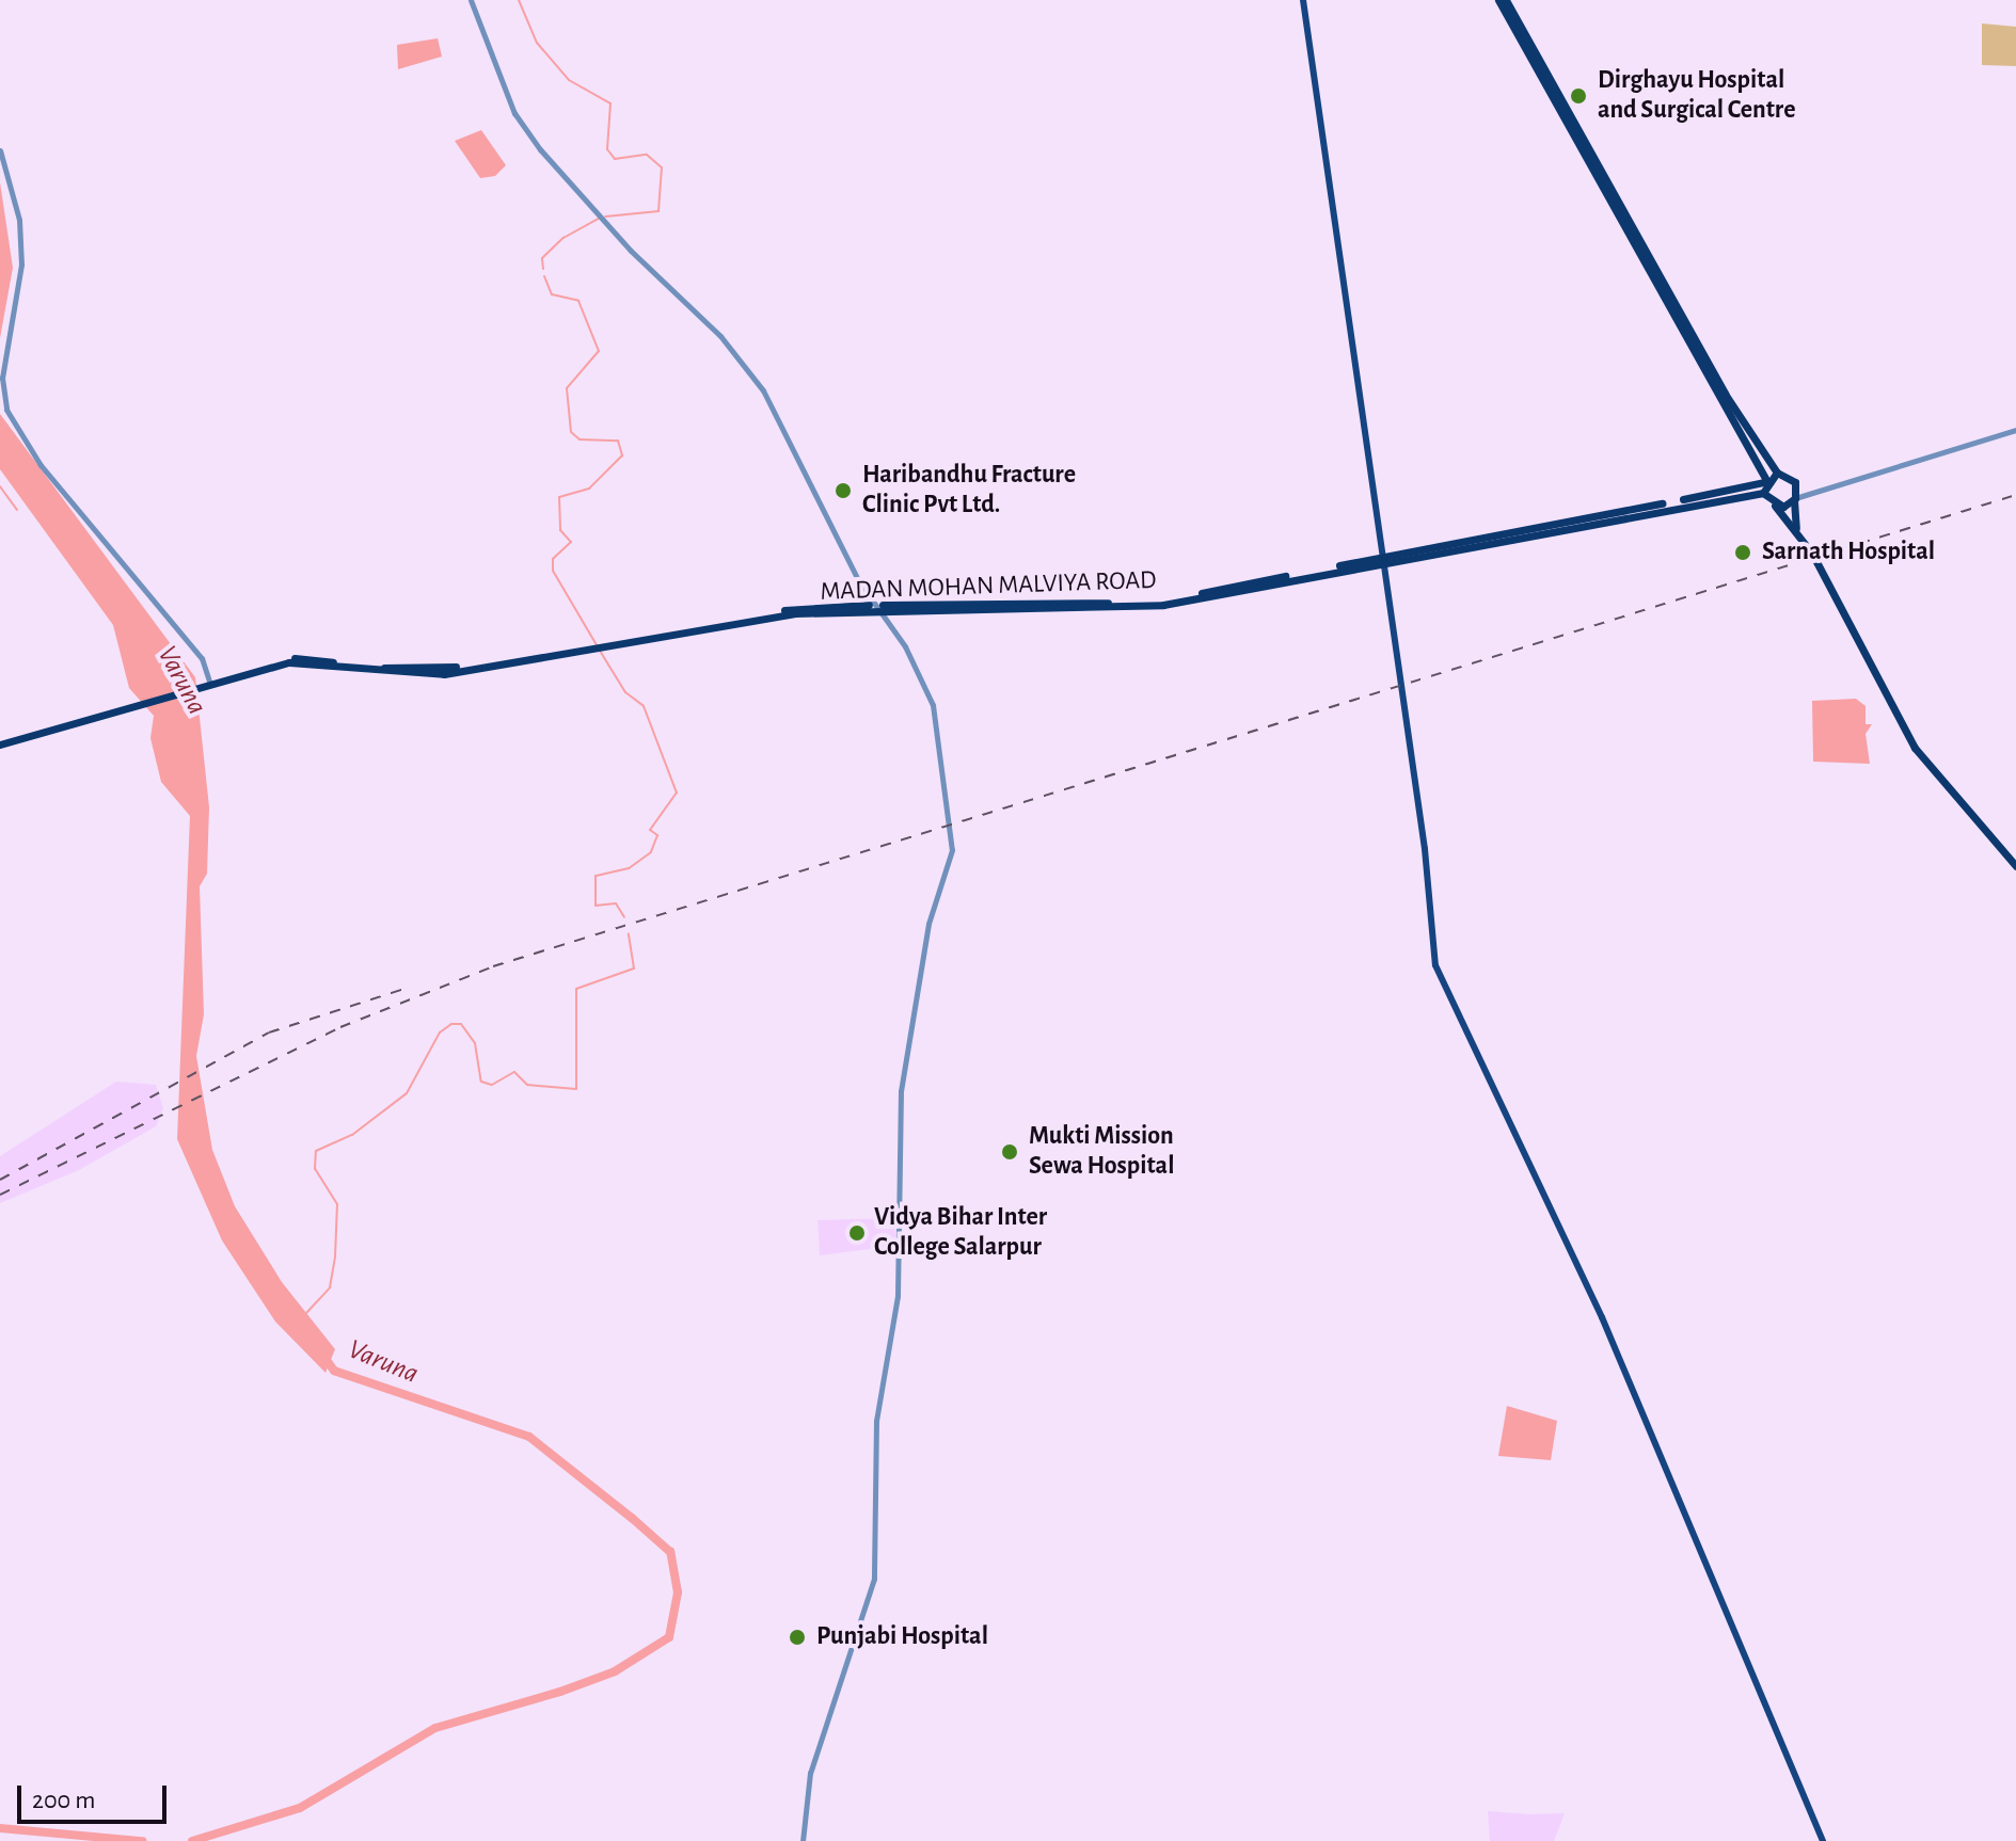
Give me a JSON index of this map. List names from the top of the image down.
{
  "streets": {
    "highway": ["MADAN MOHAN MALVIYA ROAD"]
  },
  "water": ["Varuna"],
  "places": [
    "Dirghayu Hospital and Surgical Centre",
    "Haribandhu Fracture Clinic Pvt Ltd.",
    "Sarnath Hospital",
    "Mukti Mission Sewa Hospital",
    "Vidya Bihar Inter College Salarpur",
    "Punjabi Hospital"
  ],
  "scale_bar": "200 m"
}
